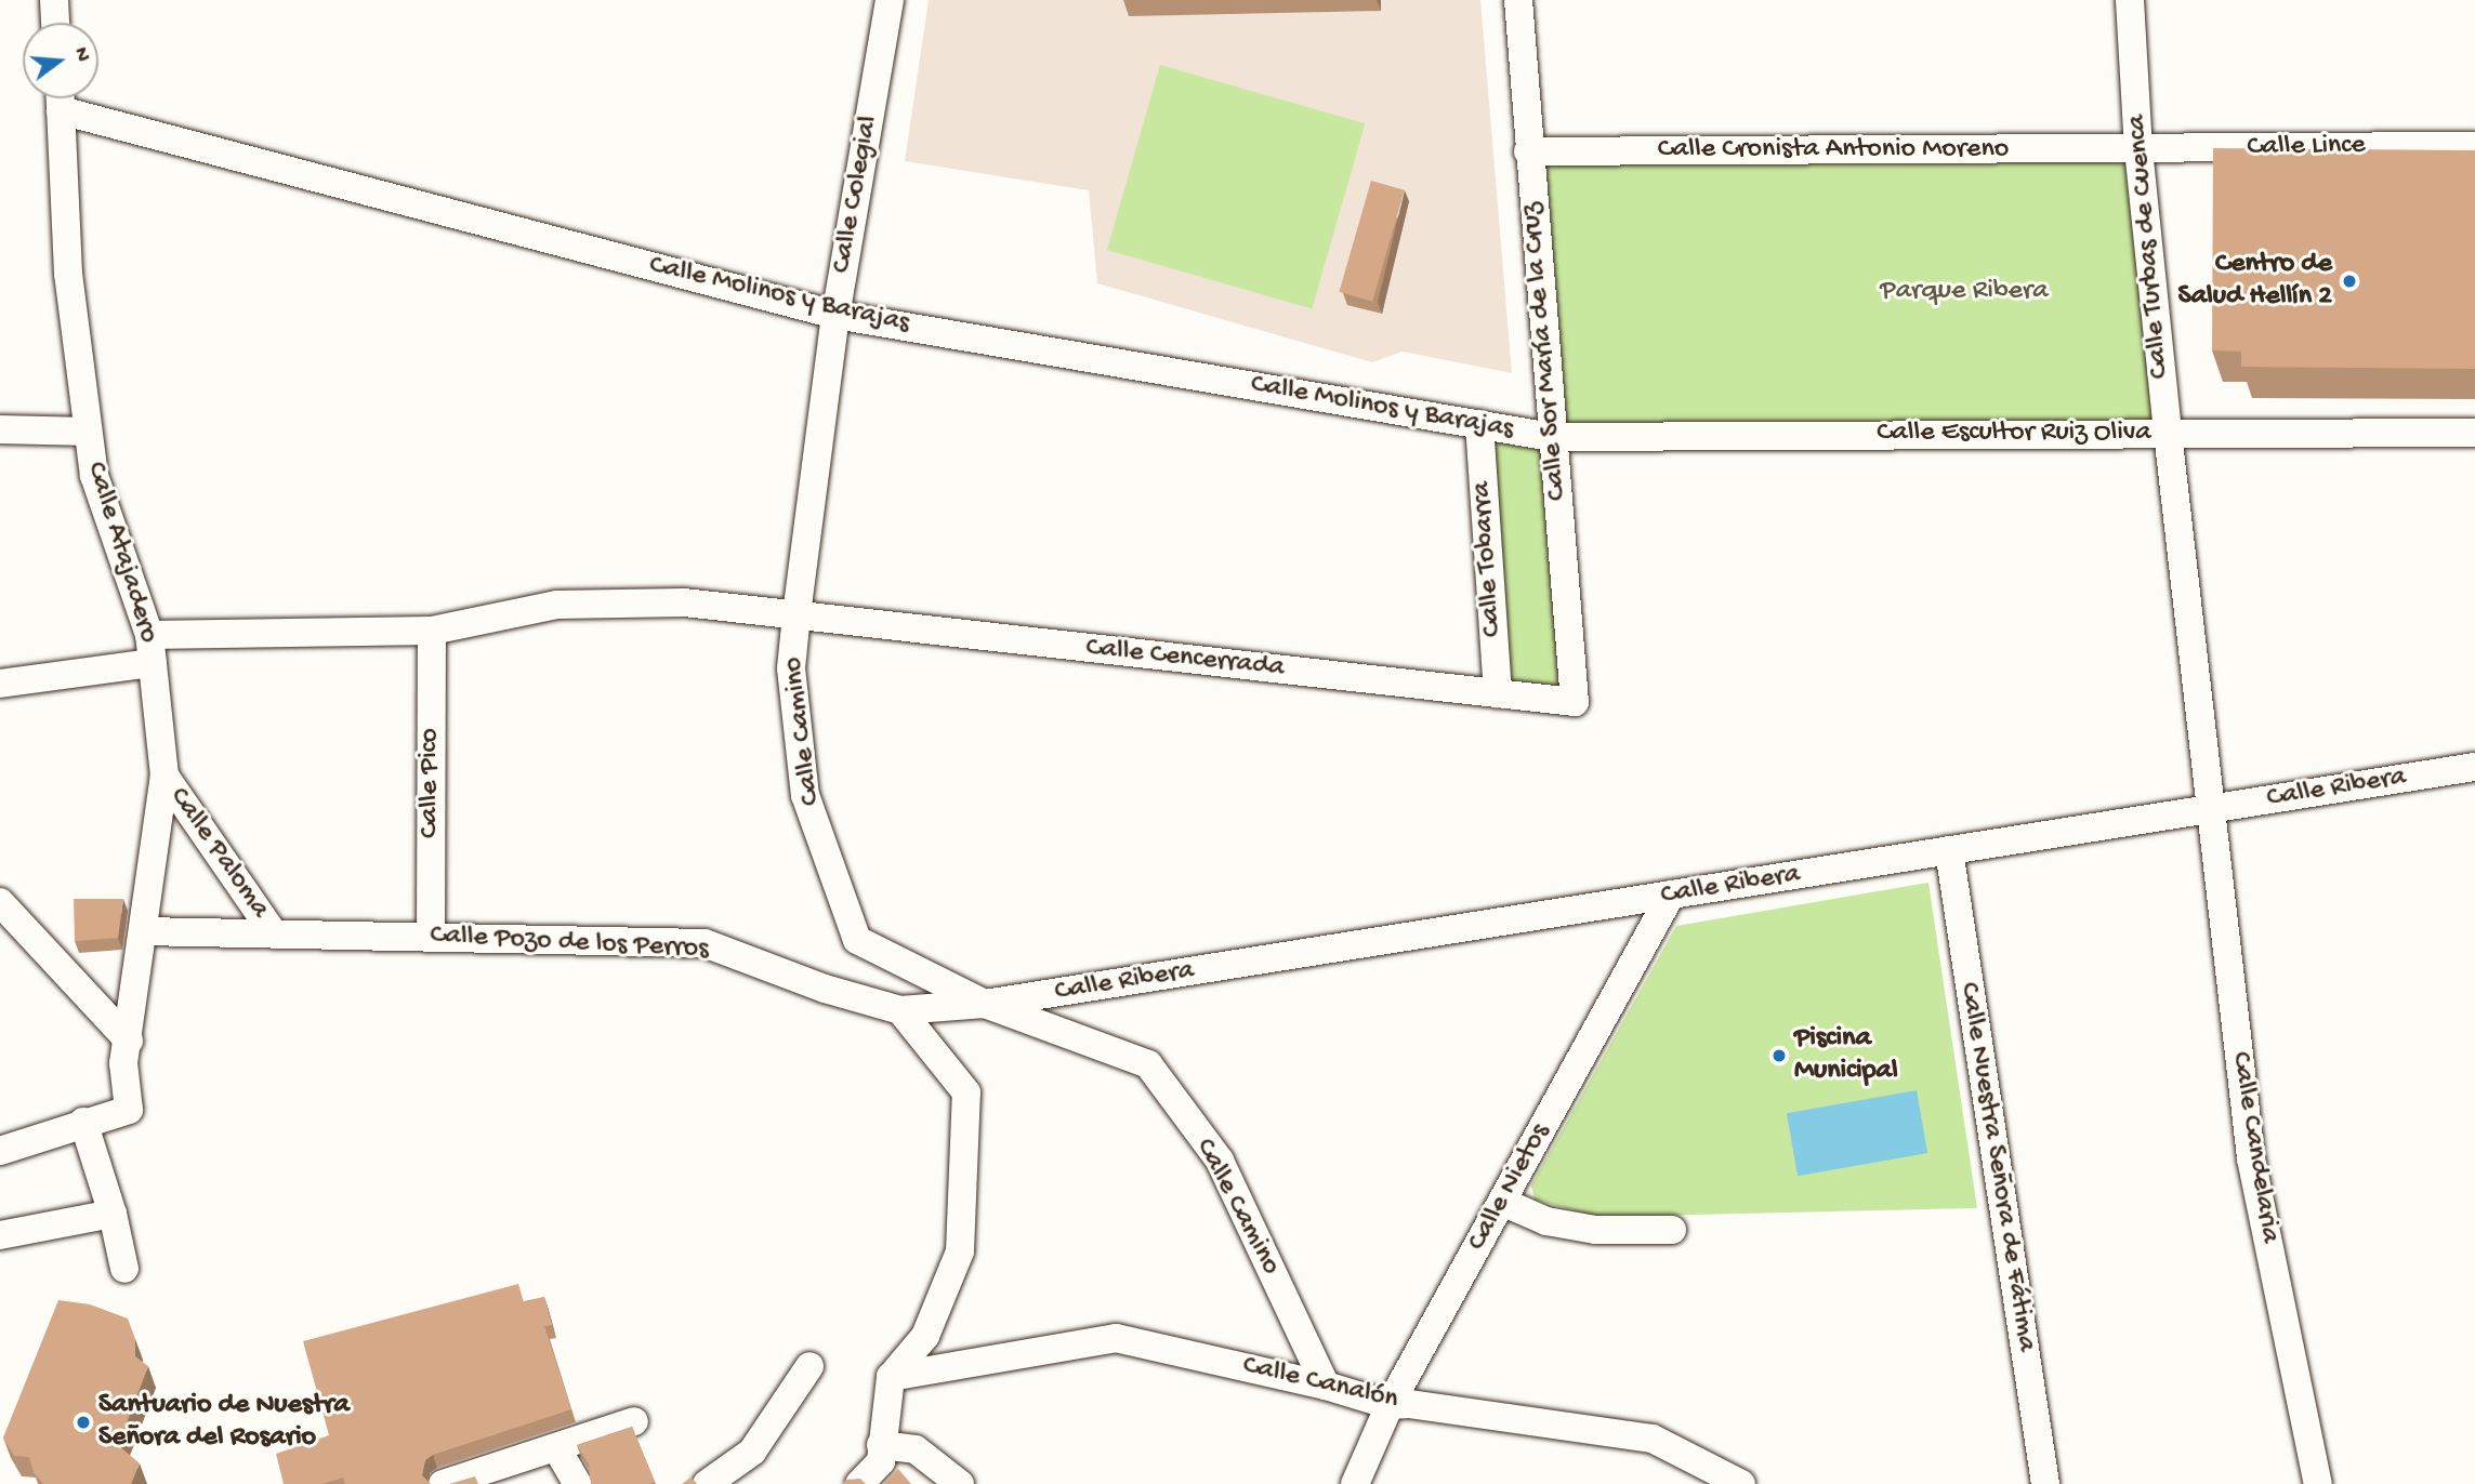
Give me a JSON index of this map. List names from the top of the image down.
{
  "streets": {
    "street": [
      "Calle Lince",
      "Calle Cronista Antonio Moreno",
      "Calle Colegial",
      "Calle Turbas de Cuenca",
      "Calle Molinos y Barajas",
      "Calle Sor María de la Cruz",
      "Calle Escultor Ruiz Oliva",
      "Calle Atajadero",
      "Calle Tobarra",
      "Calle Cencerrada",
      "Calle Camino",
      "Calle Pico",
      "Calle Ribera",
      "Calle Paloma",
      "Calle Pozo de los Perros",
      "Calle Candelaria",
      "Calle Nuestra Señora de Fátima",
      "Calle Nietos",
      "Calle Canalón"
    ]
  },
  "crossings": [
    ["Calle Lince", "Calle Cronista Antonio Moreno"],
    ["Calle Lince", "Calle Turbas de Cuenca"],
    ["Calle Cronista Antonio Moreno", "Calle Turbas de Cuenca"],
    ["Calle Cronista Antonio Moreno", "Calle Sor María de la Cruz"],
    ["Calle Colegial", "Calle Molinos y Barajas"],
    ["Calle Colegial", "Calle Cencerrada"],
    ["Calle Colegial", "Calle Camino"],
    ["Calle Turbas de Cuenca", "Calle Escultor Ruiz Oliva"],
    ["Calle Turbas de Cuenca", "Calle Ribera"],
    ["Calle Turbas de Cuenca", "Calle Candelaria"],
    ["Calle Molinos y Barajas", "Calle Sor María de la Cruz"],
    ["Calle Molinos y Barajas", "Calle Escultor Ruiz Oliva"],
    ["Calle Molinos y Barajas", "Calle Tobarra"],
    ["Calle Sor María de la Cruz", "Calle Escultor Ruiz Oliva"],
    ["Calle Sor María de la Cruz", "Calle Cencerrada"],
    ["Calle Atajadero", "Calle Camino"],
    ["Calle Atajadero", "Calle Paloma"],
    ["Calle Atajadero", "Calle Pozo de los Perros"],
    ["Calle Tobarra", "Calle Cencerrada"],
    ["Calle Cencerrada", "Calle Camino"],
    ["Calle Camino", "Calle Pico"],
    ["Calle Camino", "Calle Ribera"],
    ["Calle Camino", "Calle Pozo de los Perros"],
    ["Calle Camino", "Calle Canalón"],
    ["Calle Pico", "Calle Pozo de los Perros"],
    ["Calle Ribera", "Calle Pozo de los Perros"],
    ["Calle Ribera", "Calle Candelaria"],
    ["Calle Ribera", "Calle Nuestra Señora de Fátima"],
    ["Calle Ribera", "Calle Nietos"],
    ["Calle Paloma", "Calle Pozo de los Perros"],
    ["Calle Nietos", "Calle Canalón"]
  ],
  "parks": ["Parque Ribera"],
  "places": ["Centro de Salud Hellín 2", "Piscina Municipal", "Santuario de Nuestra Señora del Rosario"],
  "north": "right"
}
